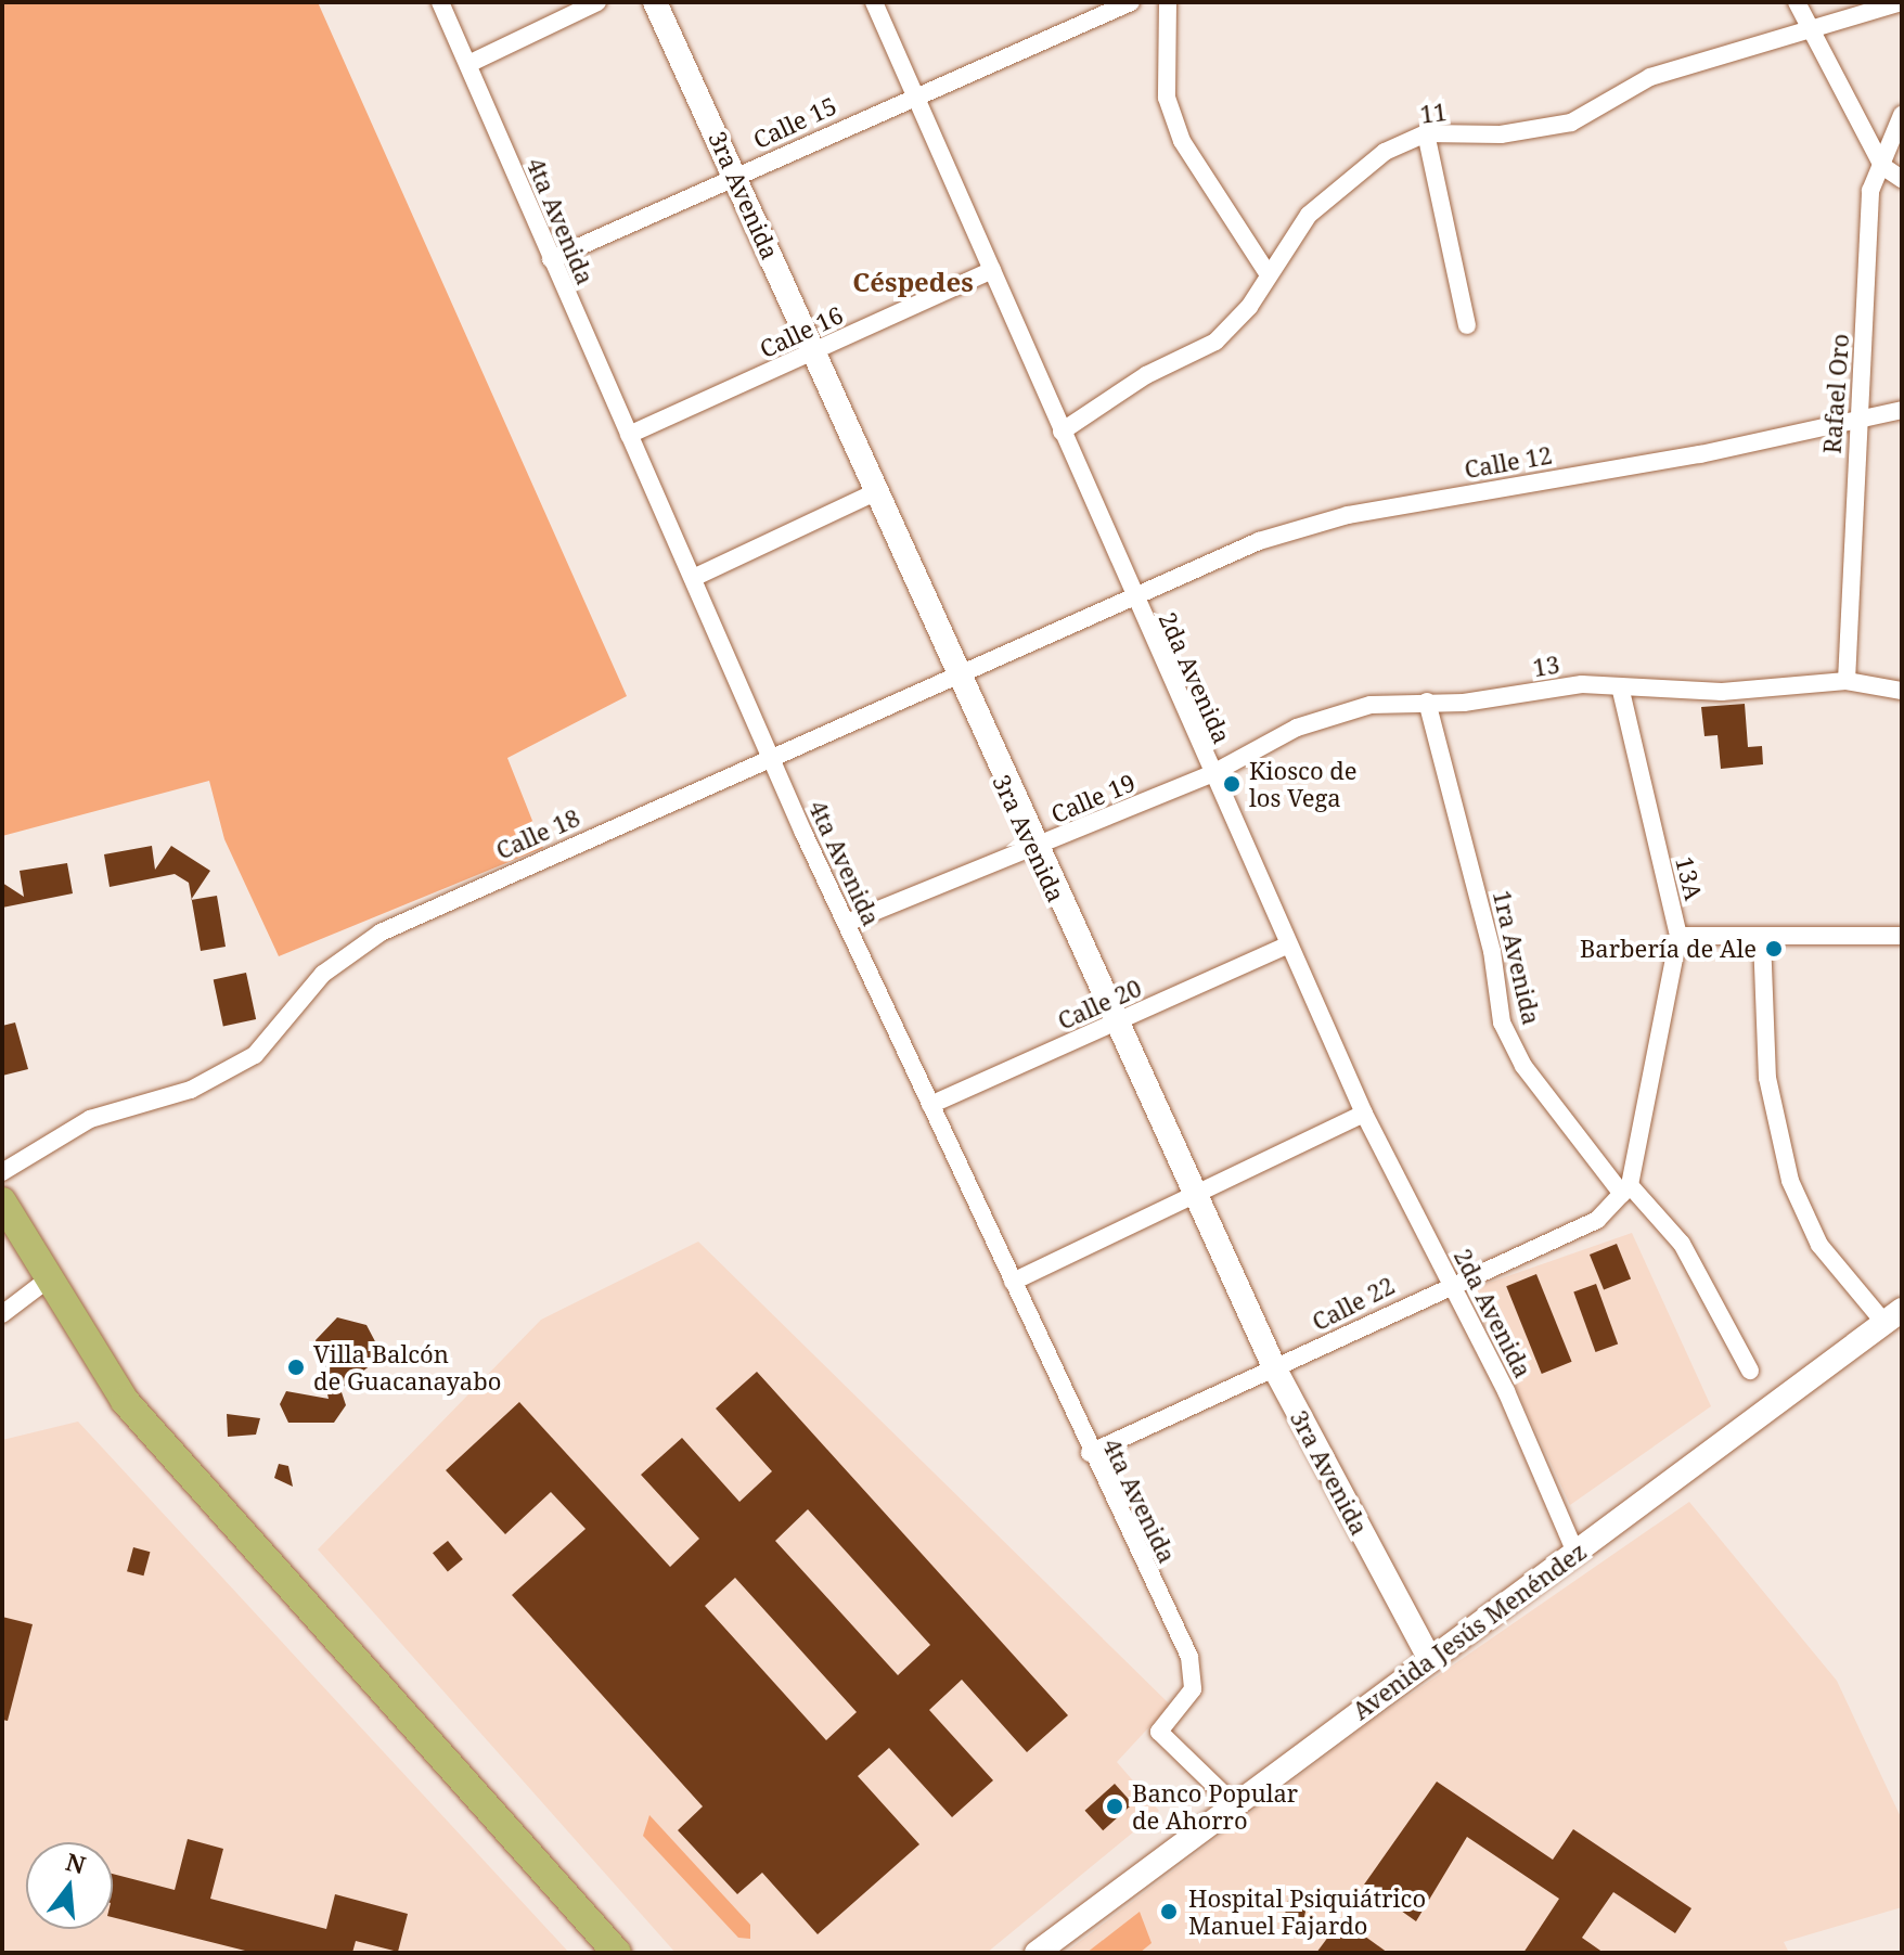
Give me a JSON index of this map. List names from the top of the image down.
{
  "streets": {
    "street": [
      "11",
      "Calle 15",
      "3ra Avenida",
      "4ta Avenida",
      "Calle 16",
      "Rafael Oro",
      "Calle 12",
      "13",
      "2da Avenida",
      "Calle 19",
      "Calle 18",
      "13A",
      "1ra Avenida",
      "Calle 20",
      "Calle 22",
      "Avenida Jesús Menéndez"
    ]
  },
  "crossings": [
    ["11", "2da Avenida"],
    ["Calle 15", "3ra Avenida"],
    ["Calle 15", "4ta Avenida"],
    ["Calle 15", "2da Avenida"],
    ["3ra Avenida", "Calle 16"],
    ["3ra Avenida", "Calle 19"],
    ["3ra Avenida", "Calle 18"],
    ["3ra Avenida", "Calle 20"],
    ["3ra Avenida", "Calle 22"],
    ["3ra Avenida", "Avenida Jesús Menéndez"],
    ["4ta Avenida", "Calle 16"],
    ["4ta Avenida", "Calle 19"],
    ["4ta Avenida", "Calle 18"],
    ["4ta Avenida", "Calle 20"],
    ["4ta Avenida", "Calle 22"],
    ["4ta Avenida", "Avenida Jesús Menéndez"],
    ["Calle 16", "2da Avenida"],
    ["Rafael Oro", "Calle 12"],
    ["Rafael Oro", "13"],
    ["Calle 12", "2da Avenida"],
    ["Calle 12", "Calle 18"],
    ["13", "2da Avenida"],
    ["13", "Calle 19"],
    ["13", "13A"],
    ["13", "1ra Avenida"],
    ["2da Avenida", "Calle 19"],
    ["2da Avenida", "Calle 18"],
    ["2da Avenida", "Calle 20"],
    ["2da Avenida", "Calle 22"],
    ["2da Avenida", "Avenida Jesús Menéndez"],
    ["13A", "1ra Avenida"],
    ["13A", "Calle 22"],
    ["1ra Avenida", "Calle 22"]
  ],
  "districts": ["Céspedes"],
  "places": [
    "Kiosco de los Vega",
    "Barbería de Ale",
    "Villa Balcón de Guacanayabo",
    "Banco Popular de Ahorro",
    "Hospital Psiquiátrico Manuel Fajardo"
  ],
  "north": "top"
}
